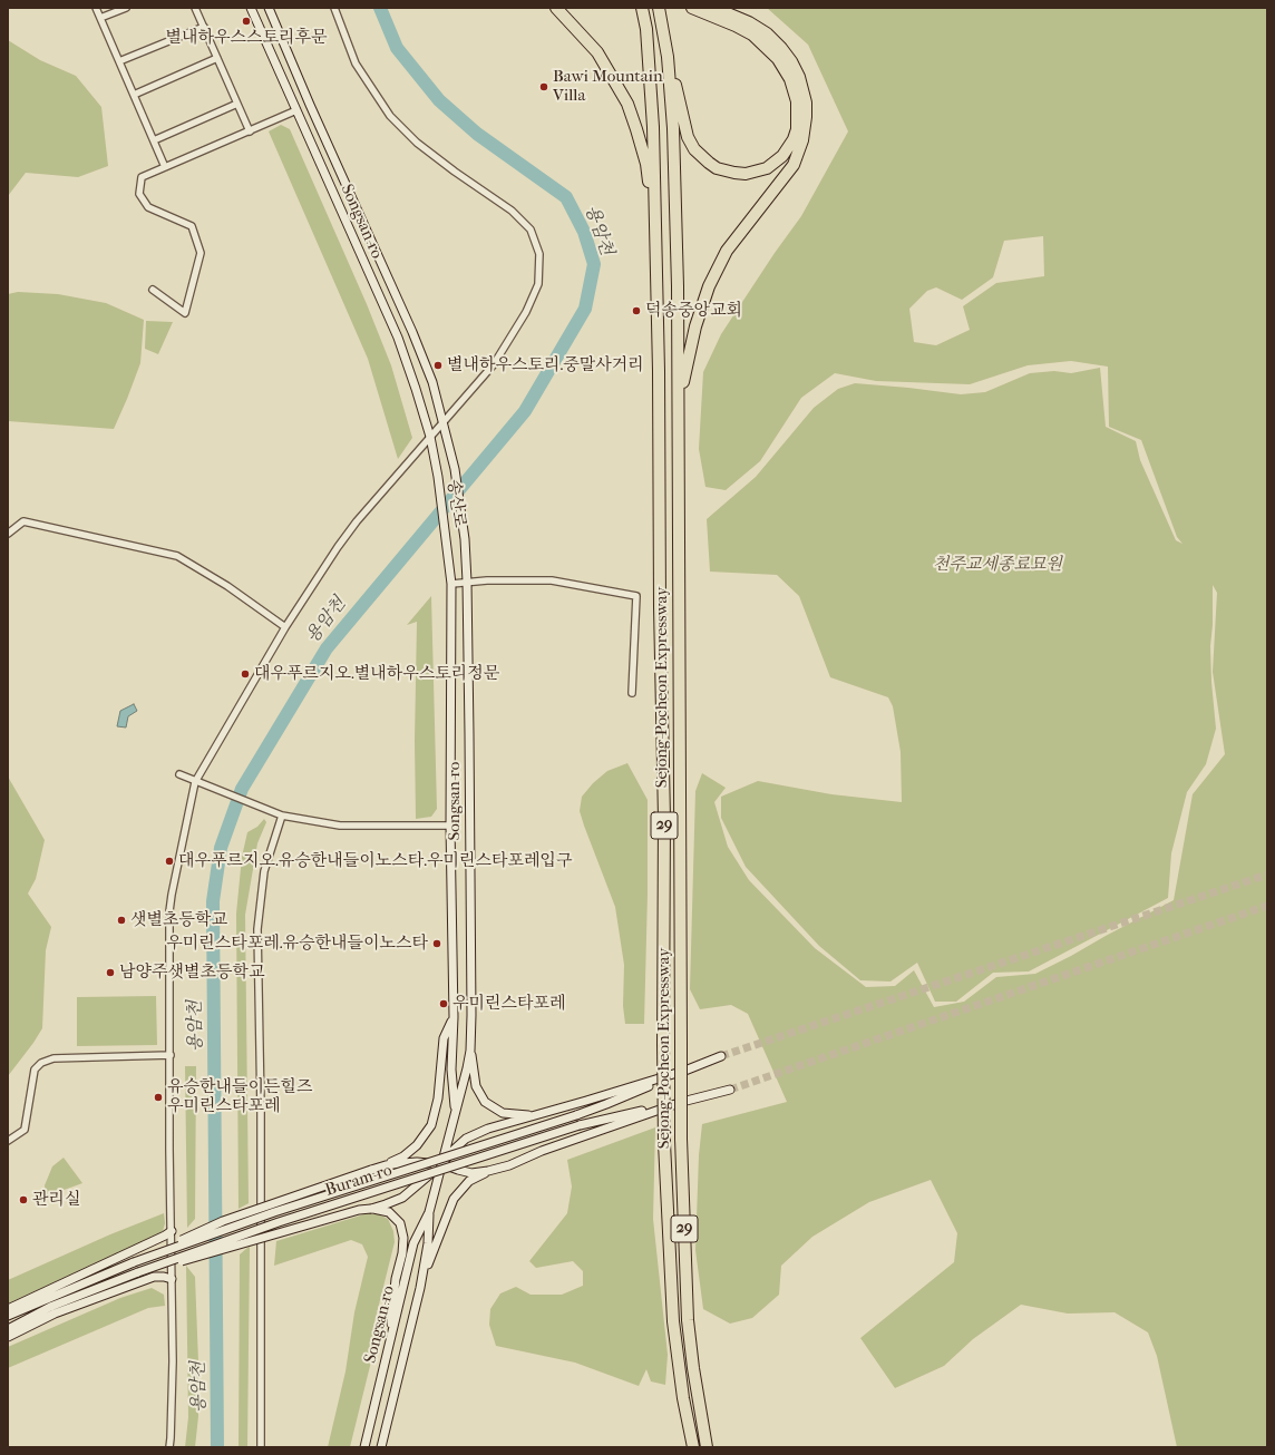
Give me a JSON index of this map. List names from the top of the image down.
{
  "streets": {
    "highway": ["Sejong-Pocheon Expressway", "29"],
    "street": ["Songsan-ro", "송산로", "Buram-ro"]
  },
  "crossings": [
    ["Songsan-ro", "송산로"]
  ],
  "water": ["용암천"],
  "parks": ["천주교세종료묘원"],
  "places": [
    "별내하우스스토리후문",
    "Bawi Mountain Villa",
    "덕송중앙교회",
    "별내하우스토리.중말사거리",
    "대우푸르지오.별내하우스토리정문",
    "대우푸르지오.유승한내들이노스타.우미린스타포레입구",
    "샛별초등학교",
    "우미린스타포레.유승한내들이노스타",
    "남양주샛별초등학교",
    "우미린스타포레",
    "유승한내들이든힐즈 우미린스타포레",
    "관리실"
  ]
}
